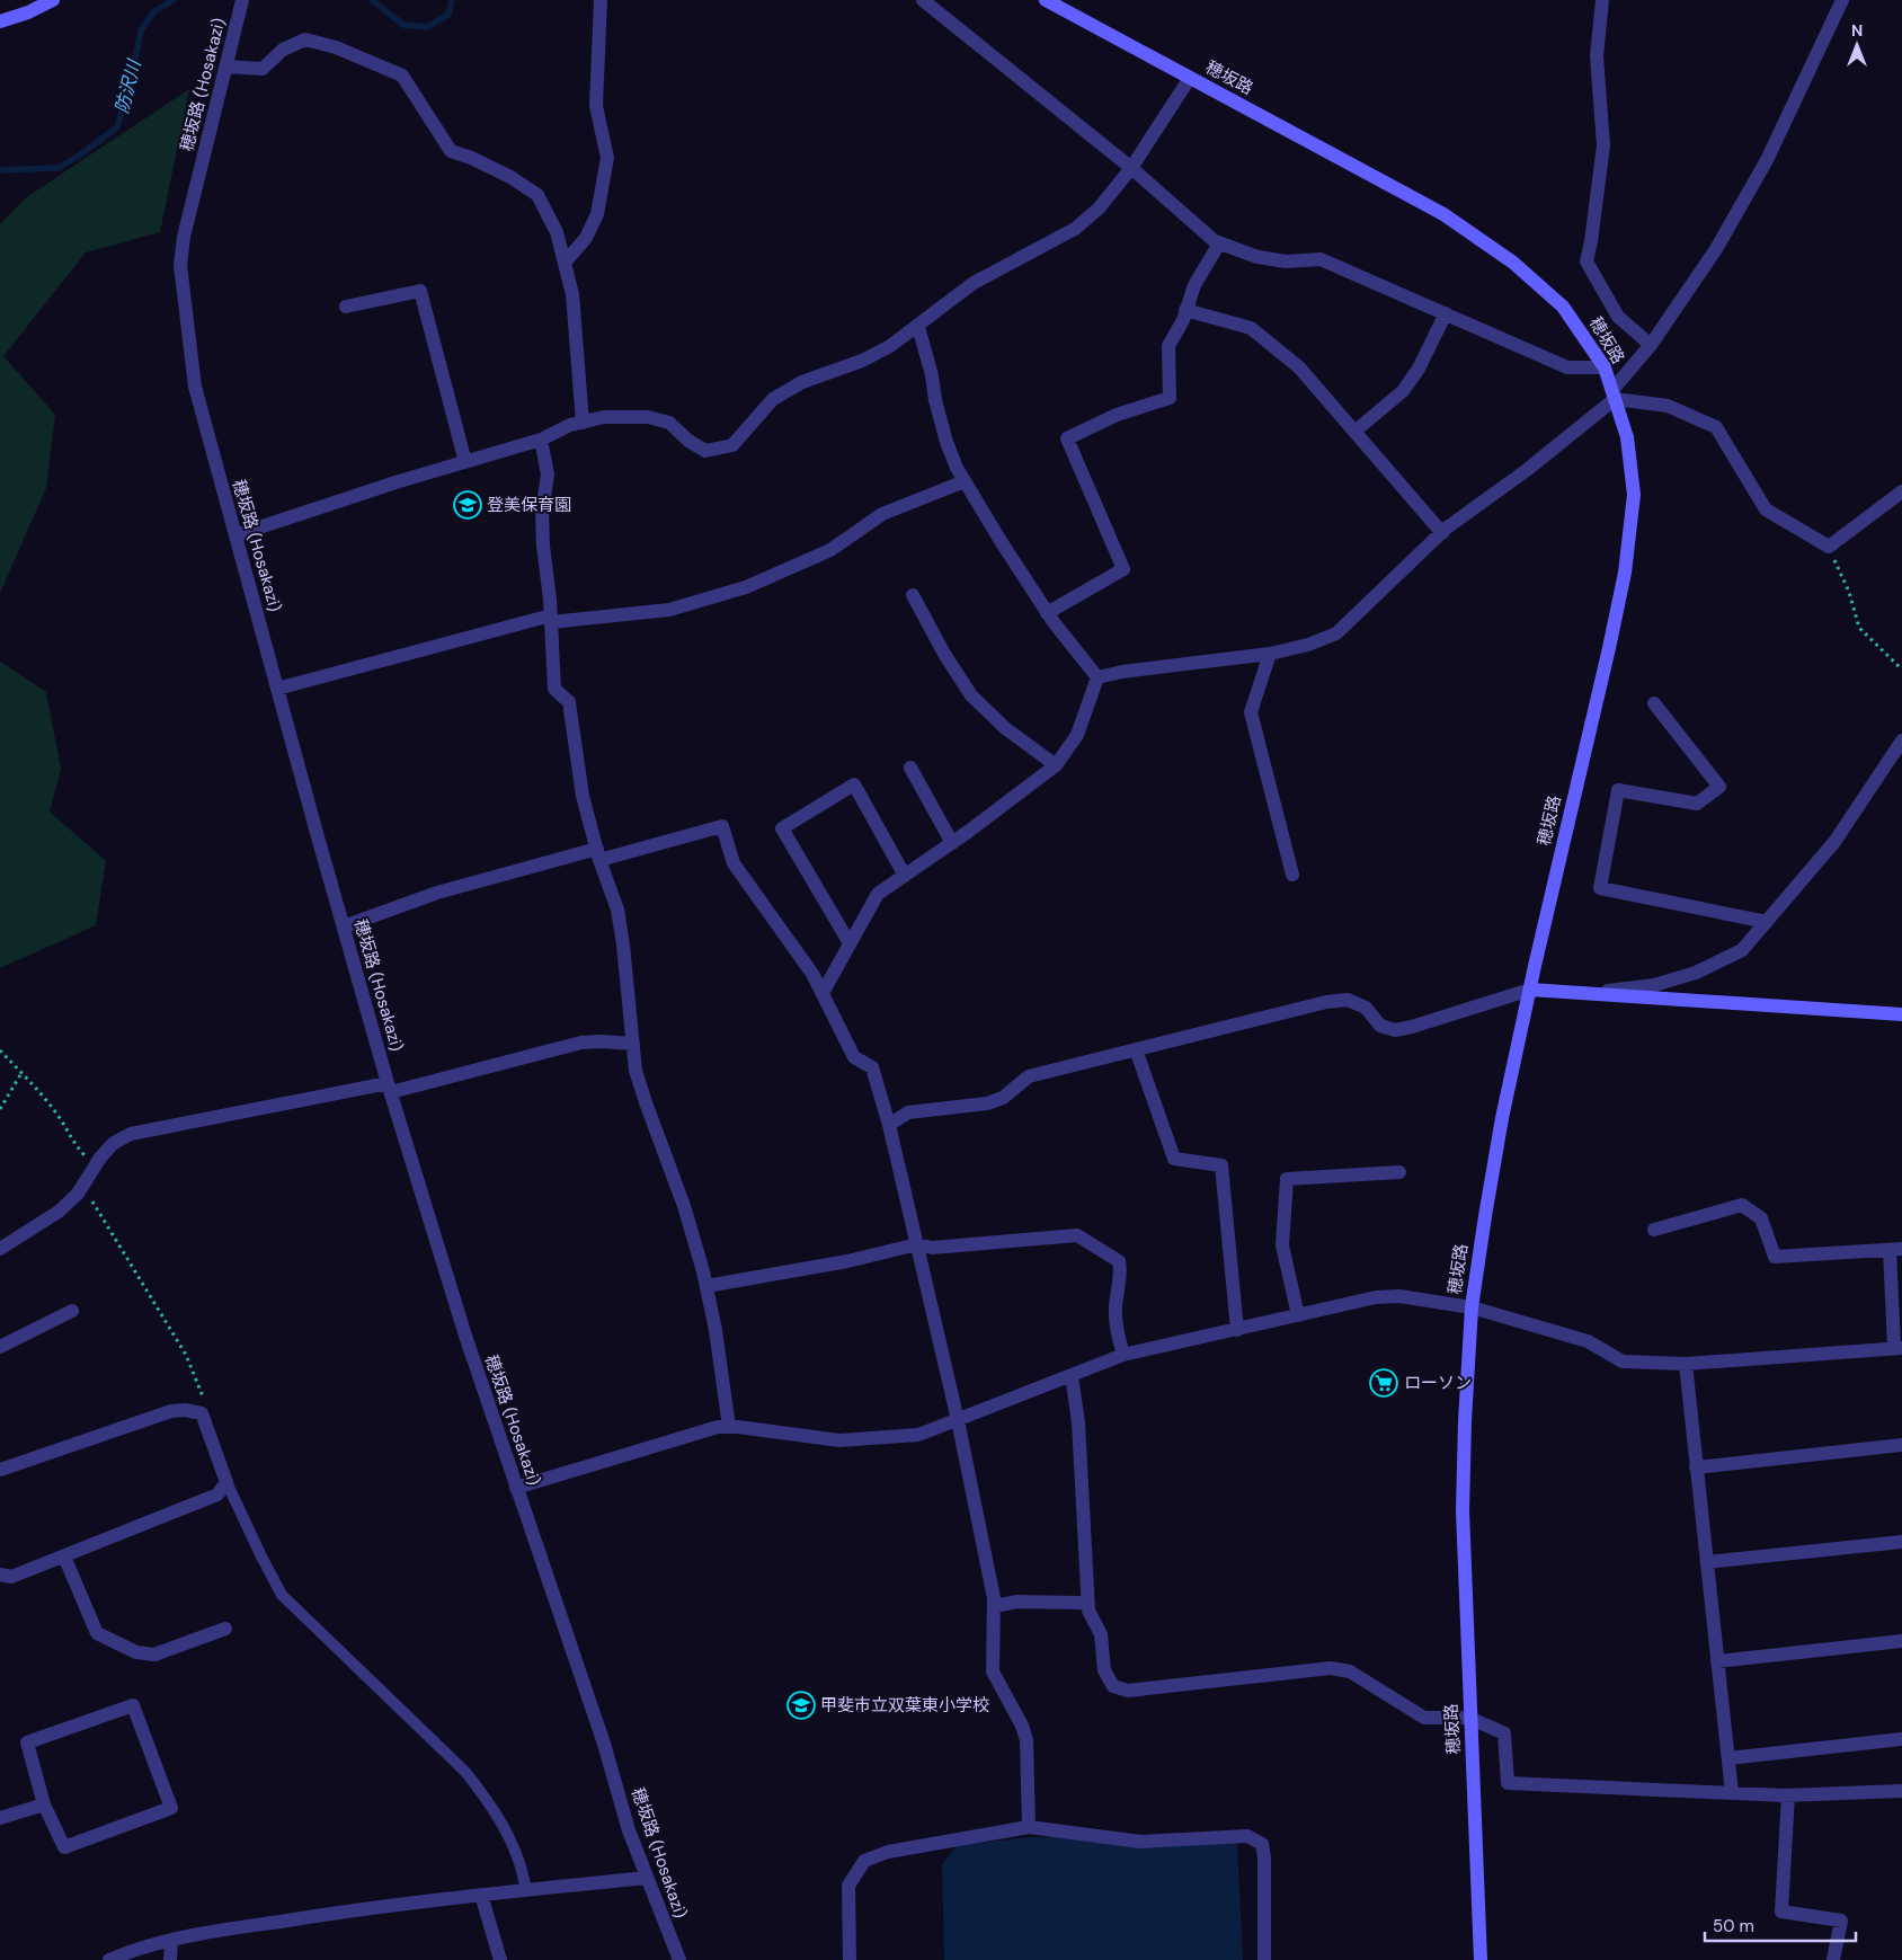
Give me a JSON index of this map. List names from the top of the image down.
{
  "streets": {
    "main road": ["穂坂路"],
    "street": ["穂坂路 (Hosakazi)"]
  },
  "water": ["防沢川"],
  "places": {
    "school or university": ["登美保育園", "甲斐市立双葉東小学校"],
    "supermarket": ["ローソン"]
  },
  "scale_bar": "50 m",
  "north": "top"
}
